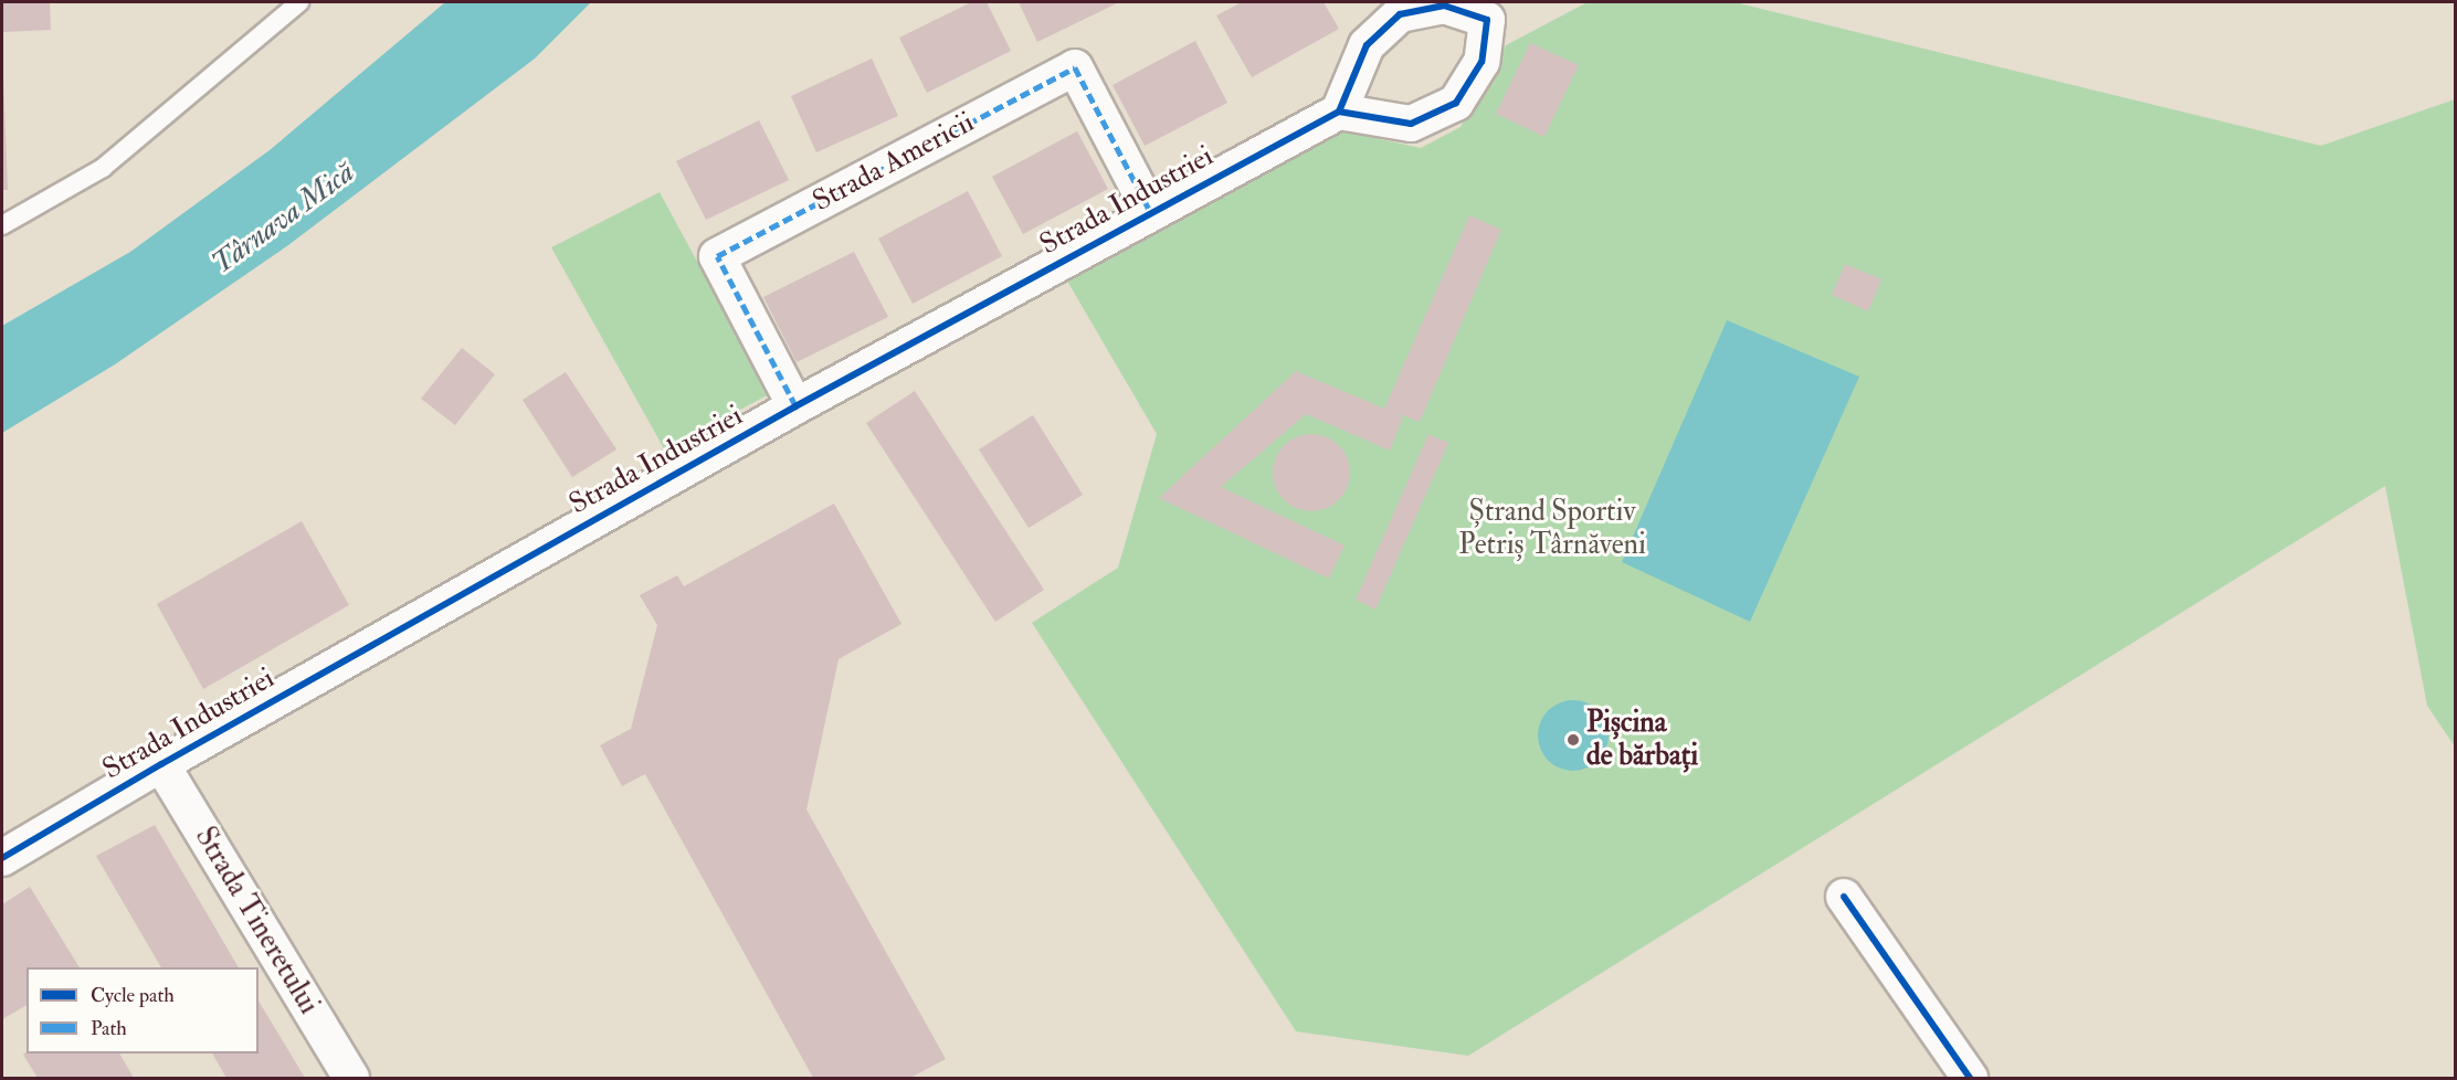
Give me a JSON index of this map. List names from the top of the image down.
{
  "streets": {
    "street": ["Strada Americii", "Strada Industriei", "Strada Tineretului"]
  },
  "crossings": [
    ["Strada Americii", "Strada Industriei"],
    ["Strada Industriei", "Strada Tineretului"]
  ],
  "water": ["Târnava Mică"],
  "parks": ["Ștrand Sportiv Petriș Târnăveni"],
  "places": ["Pișcina de bărbați"],
  "legend": ["Cycle path", "Path"]
}
